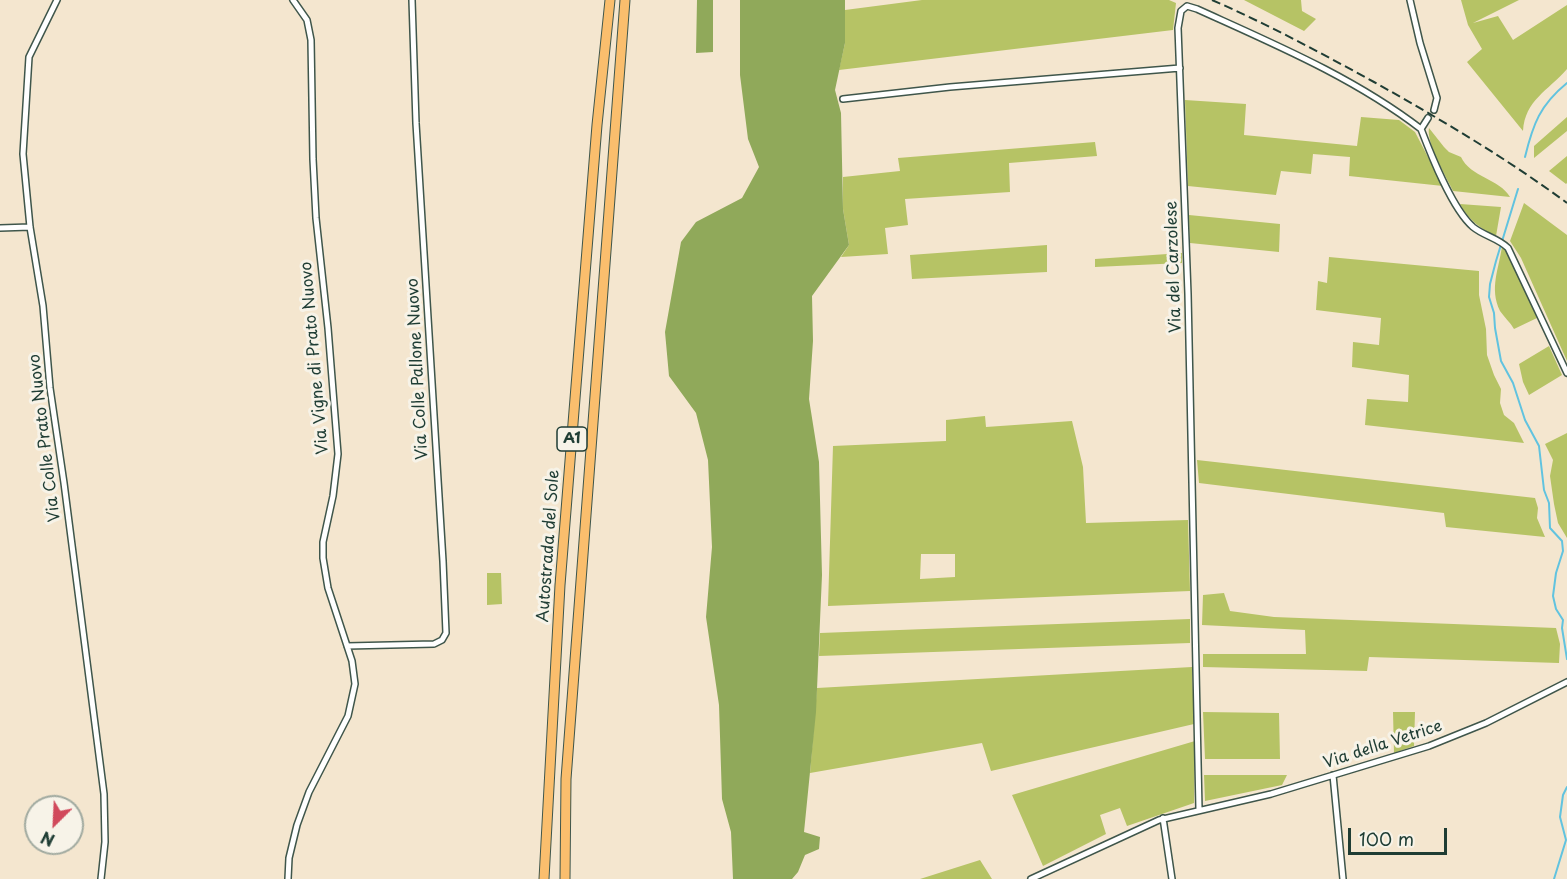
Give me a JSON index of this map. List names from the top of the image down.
{
  "streets": {
    "highway": ["A1", "Autostrada del Sole"],
    "street": [
      "Via del Carzolese",
      "Via Vigne di Prato Nuovo",
      "Via Colle Pallone Nuovo",
      "Via Colle Prato Nuovo",
      "Via della Vetrice"
    ]
  },
  "crossings": [
    ["Via del Carzolese", "Via della Vetrice"],
    ["Via Vigne di Prato Nuovo", "Via Colle Pallone Nuovo"]
  ],
  "scale_bar": "100 m",
  "north": "bottom left"
}
